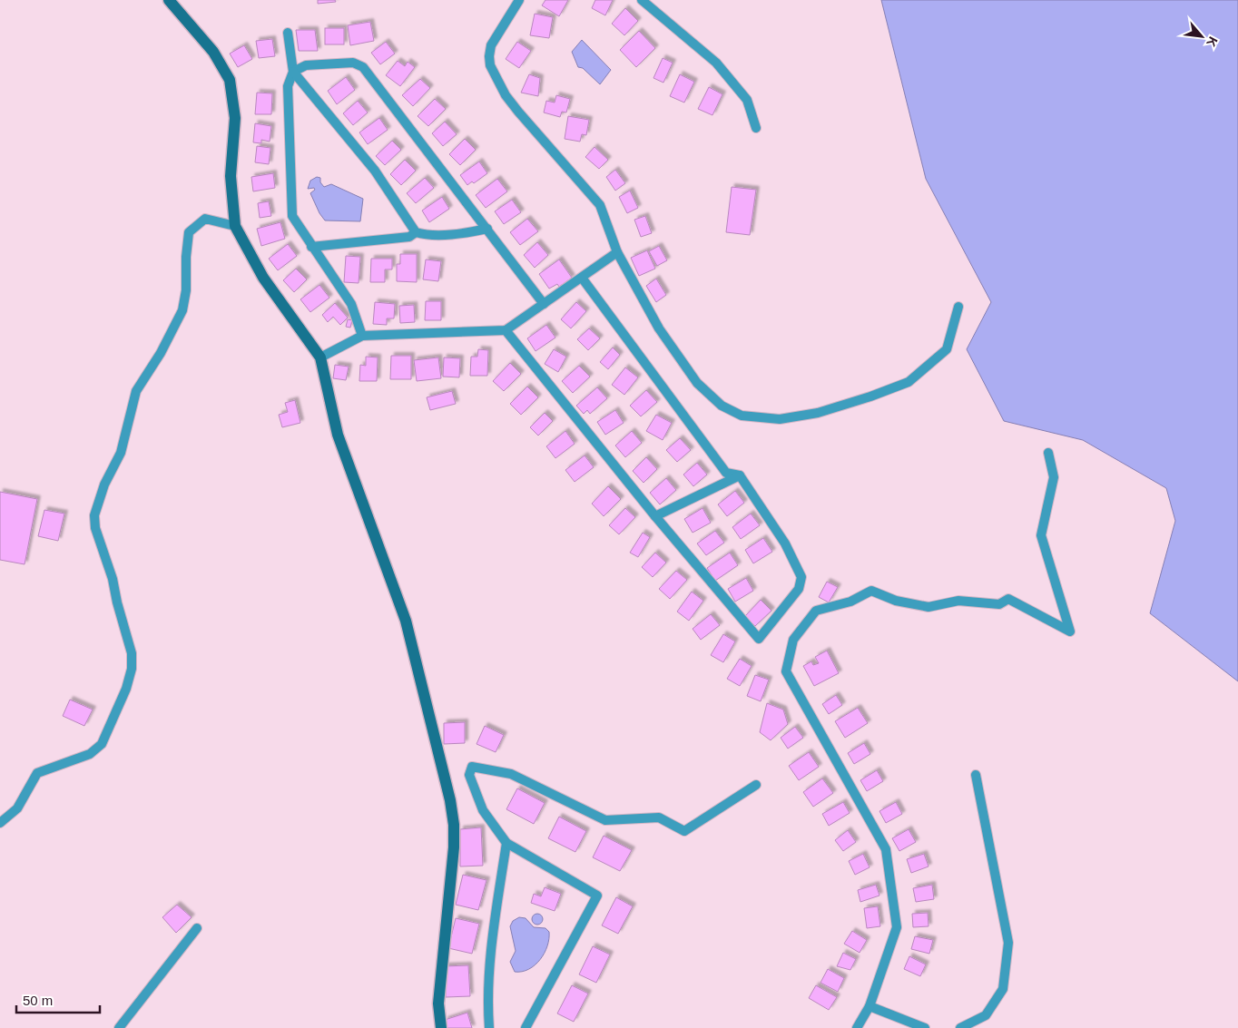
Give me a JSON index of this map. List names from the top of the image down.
{
  "scale_bar": "50 m",
  "north": "bottom right"
}
